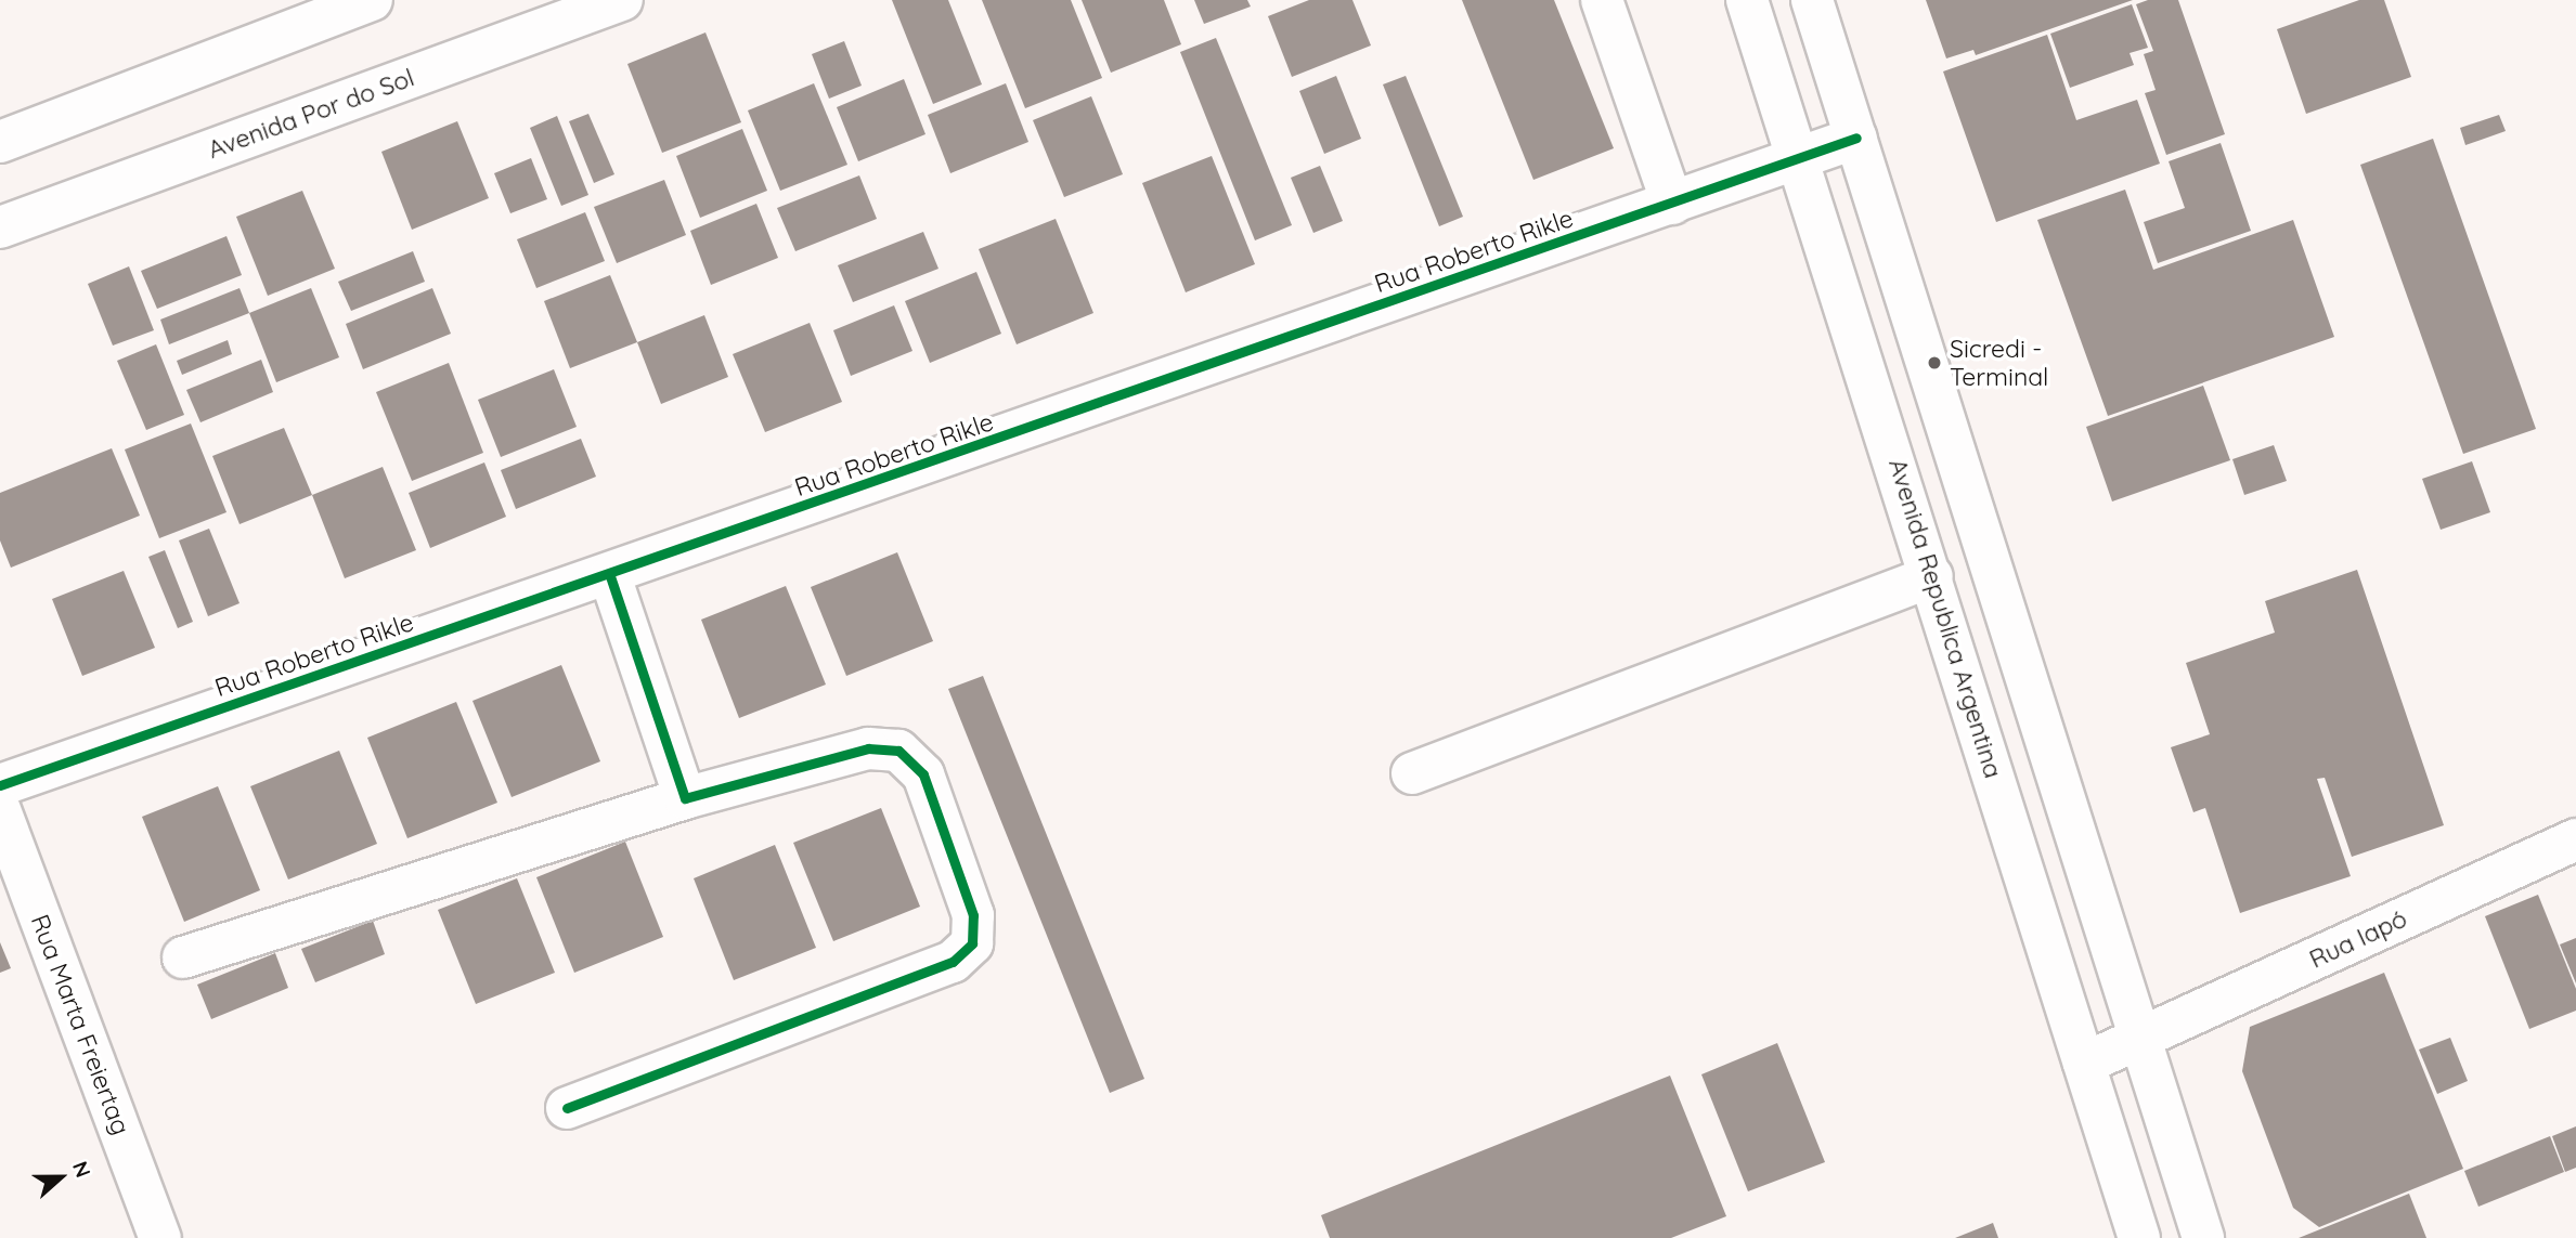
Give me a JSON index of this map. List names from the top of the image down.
{
  "streets": {
    "street": [
      "Avenida Por do Sol",
      "Rua Roberto Rikle",
      "Avenida Republica Argentina",
      "Rua Iapó",
      "Rua Marta Freiertag"
    ]
  },
  "crossings": [
    ["Rua Roberto Rikle", "Avenida Republica Argentina"],
    ["Avenida Republica Argentina", "Rua Iapó"]
  ],
  "places": ["Sicredi - Terminal"],
  "north": "right"
}
